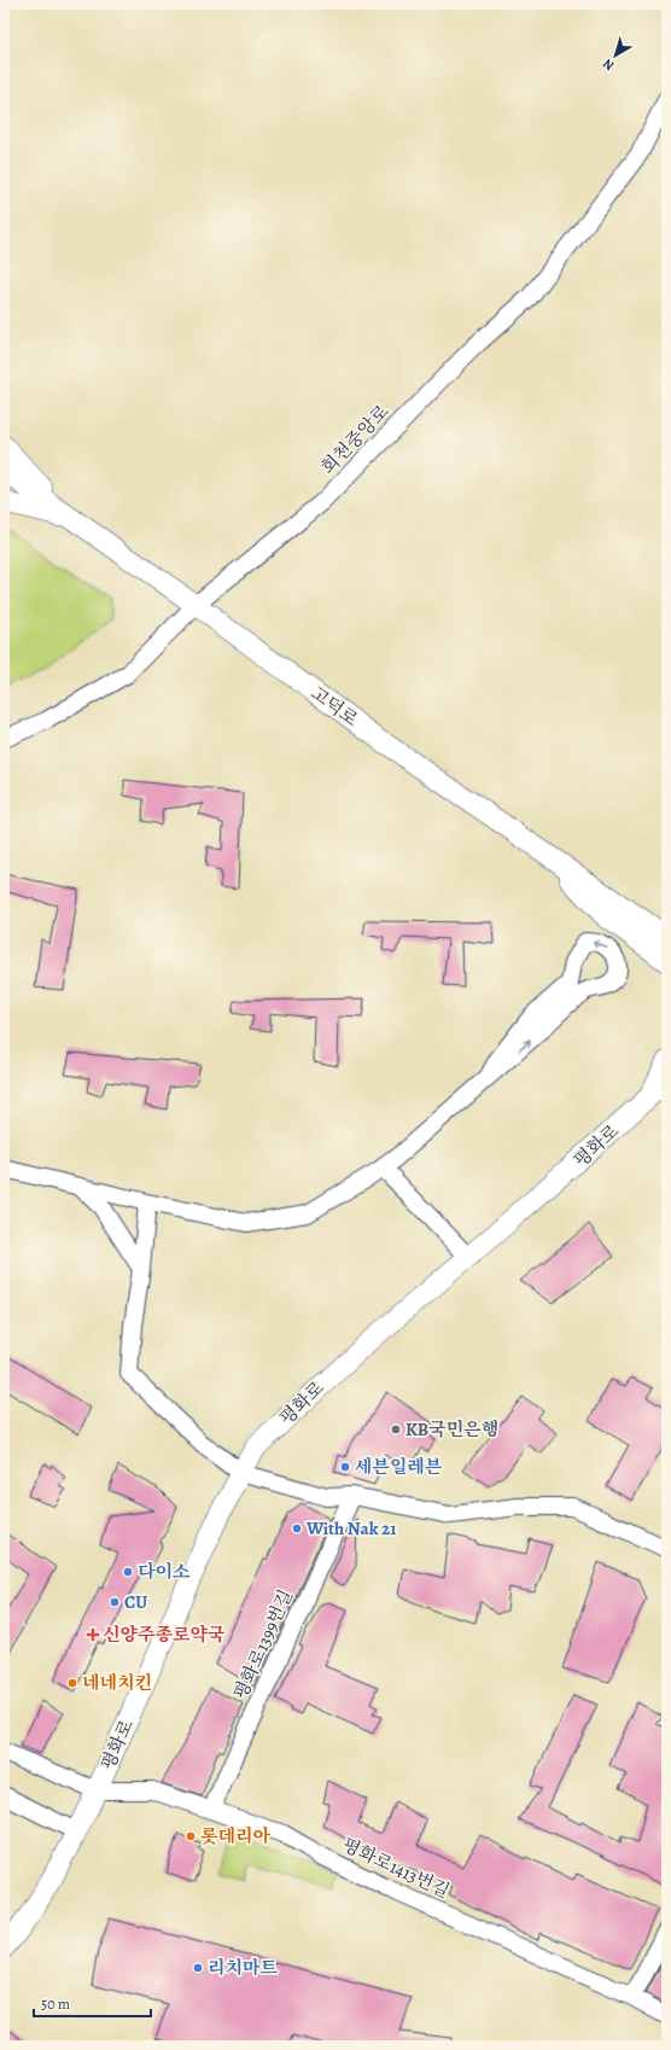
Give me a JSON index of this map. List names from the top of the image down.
{
  "streets": {
    "main road": ["고덕로", "평화로"],
    "street": ["회천중앙로", "평화로1399번길", "평화로1413번길"]
  },
  "crossings": [
    ["회천중앙로", "고덕로"],
    ["평화로", "평화로1413번길"],
    ["평화로1399번길", "평화로1413번길"]
  ],
  "places": {
    "other": [
      "KB국민은행",
      "세븐일레븐",
      "With Nak 21",
      "다이소",
      "CU",
      "네네치킨",
      "롯데리아",
      "리치마트"
    ],
    "health": ["신양주종로약국"]
  },
  "scale_bar": "50 m",
  "north": "bottom left"
}
